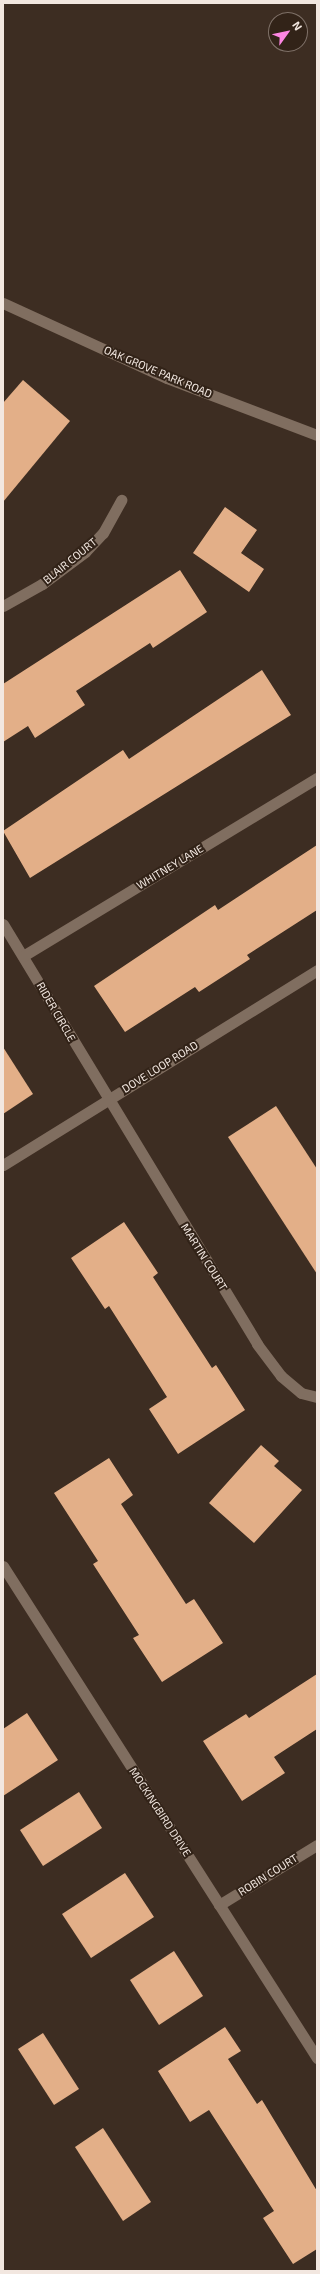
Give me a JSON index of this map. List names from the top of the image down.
{
  "streets": {
    "street": [
      "OAK GROVE PARK ROAD",
      "BLAIR COURT",
      "WHITNEY LANE",
      "RIDER CIRCLE",
      "DOVE LOOP ROAD",
      "MARTIN COURT",
      "MOCKINGBIRD DRIVE",
      "ROBIN COURT"
    ]
  },
  "crossings": [
    ["WHITNEY LANE", "RIDER CIRCLE"],
    ["RIDER CIRCLE", "DOVE LOOP ROAD"],
    ["RIDER CIRCLE", "MARTIN COURT"],
    ["DOVE LOOP ROAD", "MARTIN COURT"],
    ["MOCKINGBIRD DRIVE", "ROBIN COURT"]
  ],
  "north": "top right"
}
